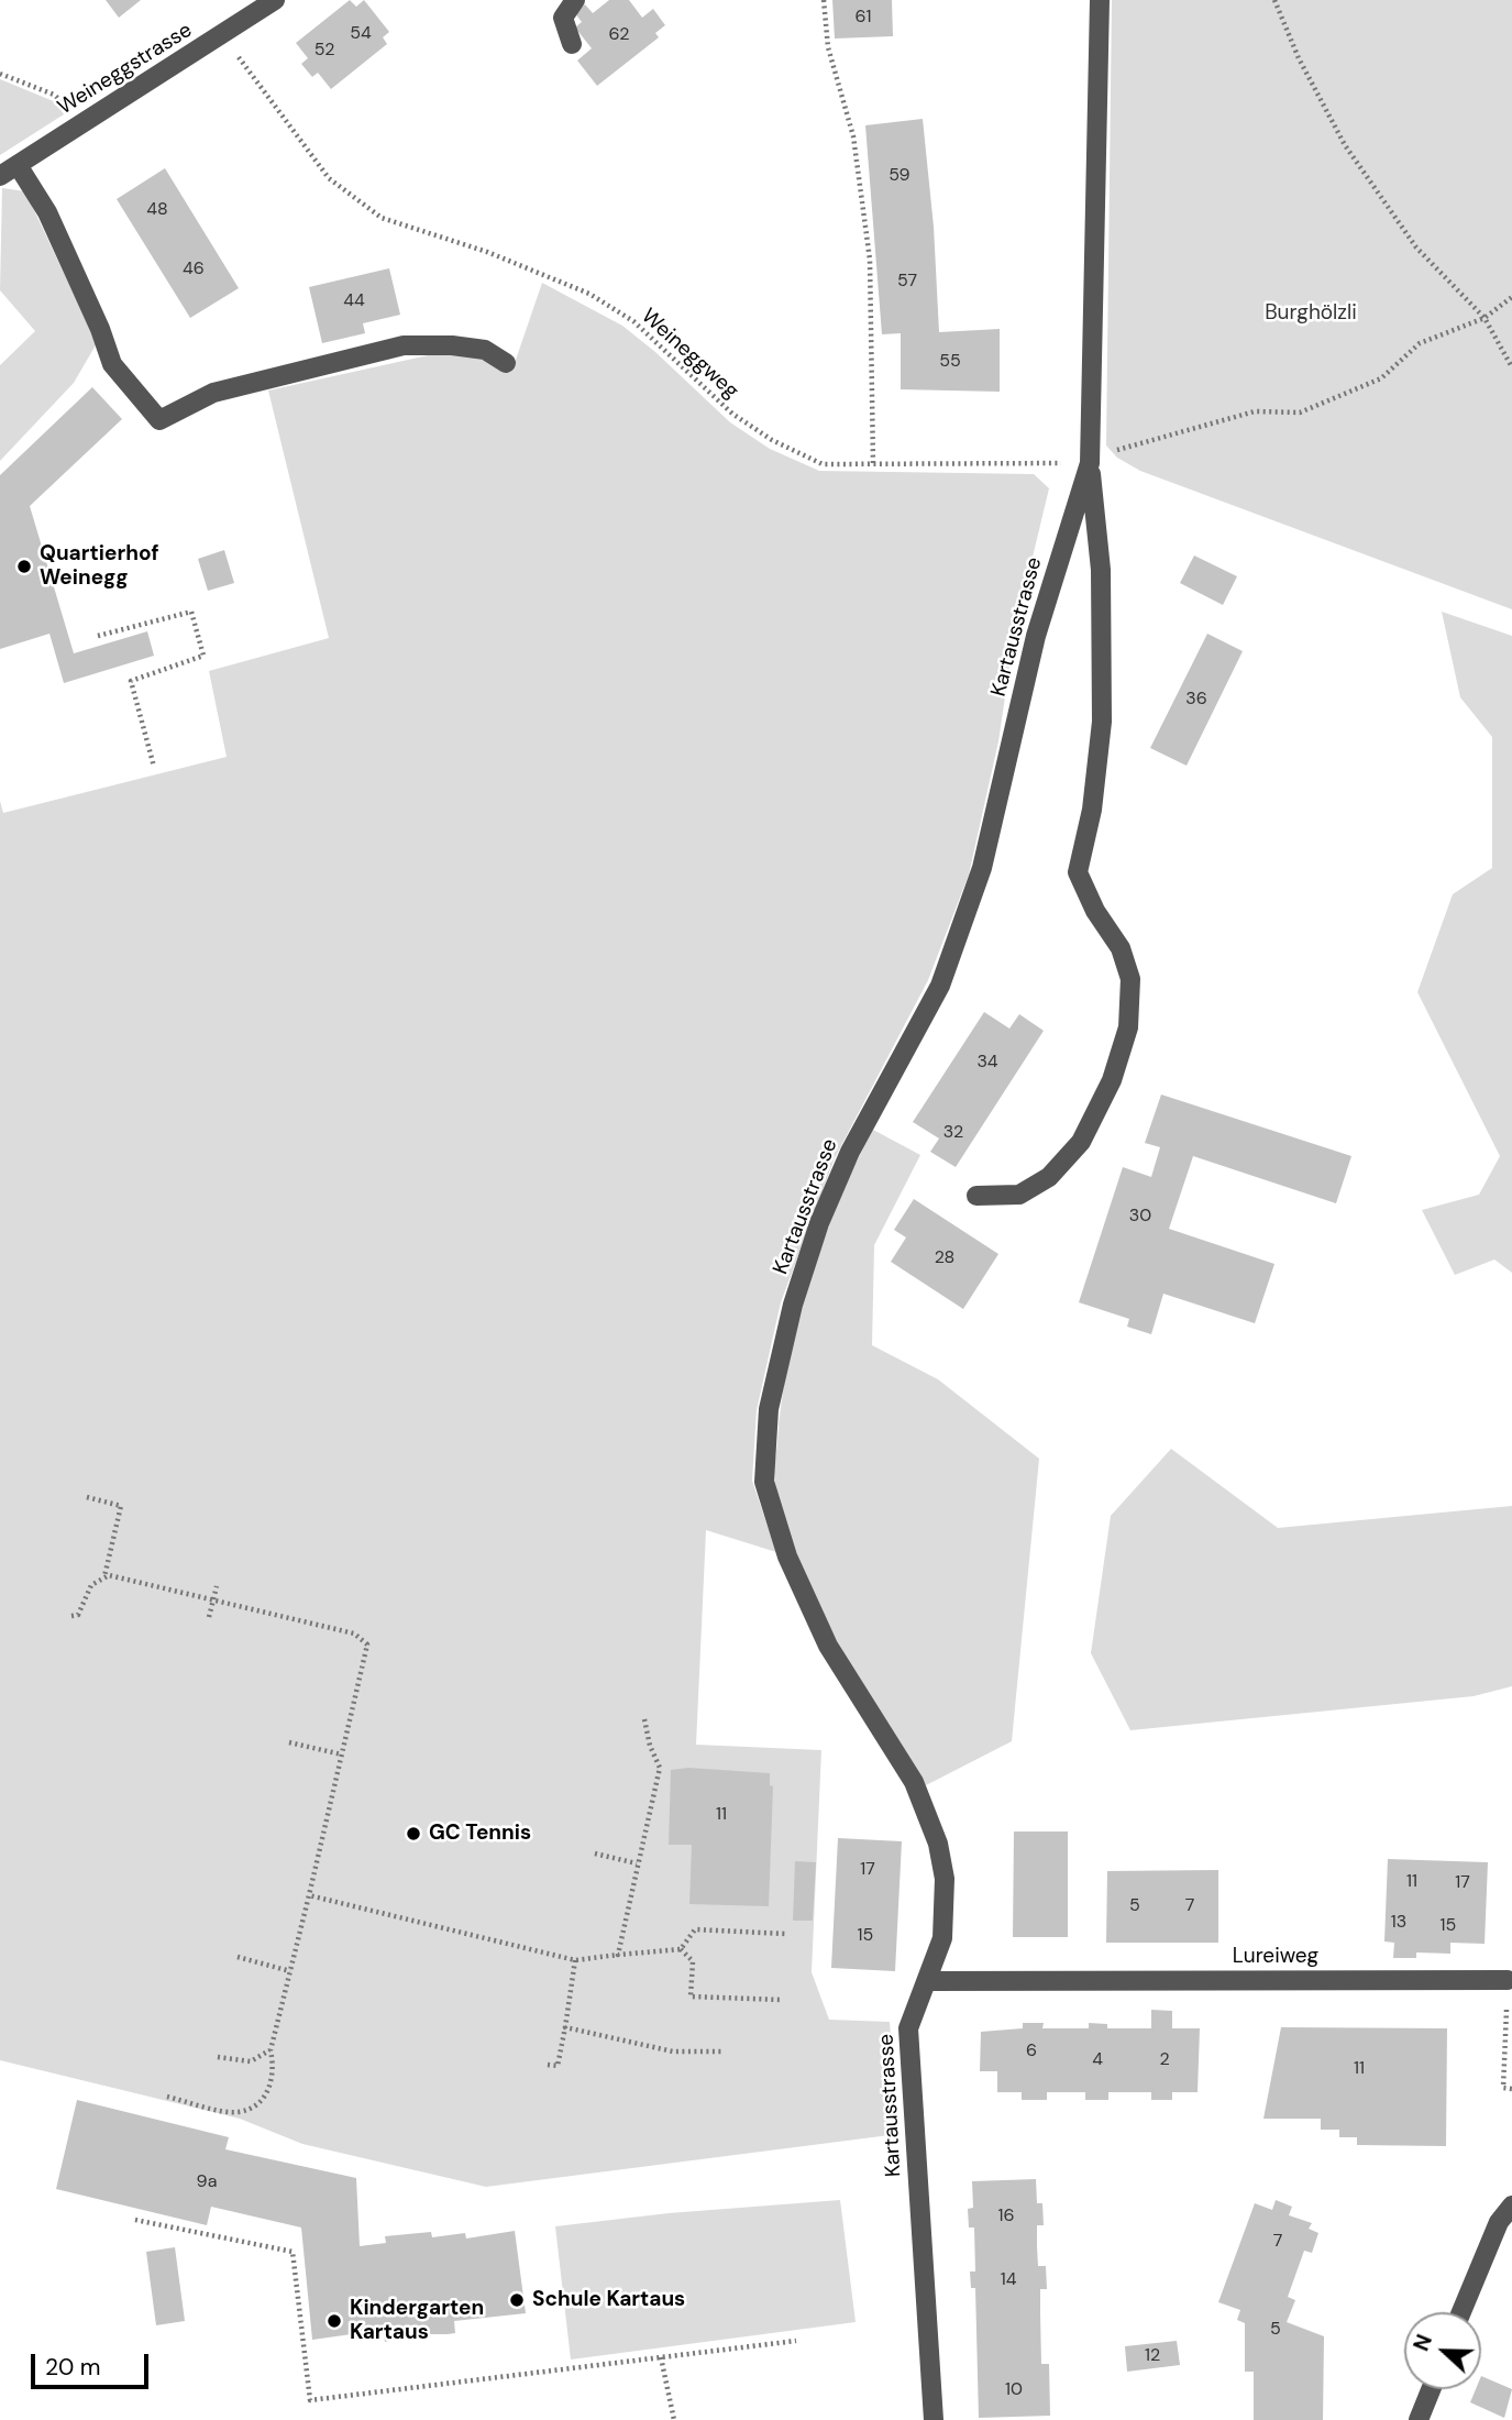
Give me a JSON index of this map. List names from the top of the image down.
{
  "streets": {
    "street": ["Weineggstrasse", "Kartausstrasse", "Lureiweg"],
    "path": ["Weineggweg"]
  },
  "crossings": [
    ["Weineggstrasse", "Weineggweg"],
    ["Weineggweg", "Kartausstrasse"],
    ["Kartausstrasse", "Lureiweg"]
  ],
  "parks": ["Burghölzli"],
  "places": [
    "Quartierhof Weinegg",
    "GC Tennis",
    "Schule Kartaus",
    "Kindergarten Kartaus"
  ],
  "house_numbers": [
    "61",
    "54",
    "62",
    "52",
    "59",
    "48",
    "46",
    "57",
    "44",
    "55",
    "36",
    "34",
    "32",
    "30",
    "28",
    "11",
    "17",
    "11",
    "17",
    "5",
    "7",
    "13",
    "15",
    "15",
    "6",
    "4",
    "2",
    "11",
    "9a",
    "16",
    "7",
    "14",
    "5",
    "12",
    "10"
  ],
  "scale_bar": "20 m",
  "north": "left"
}
